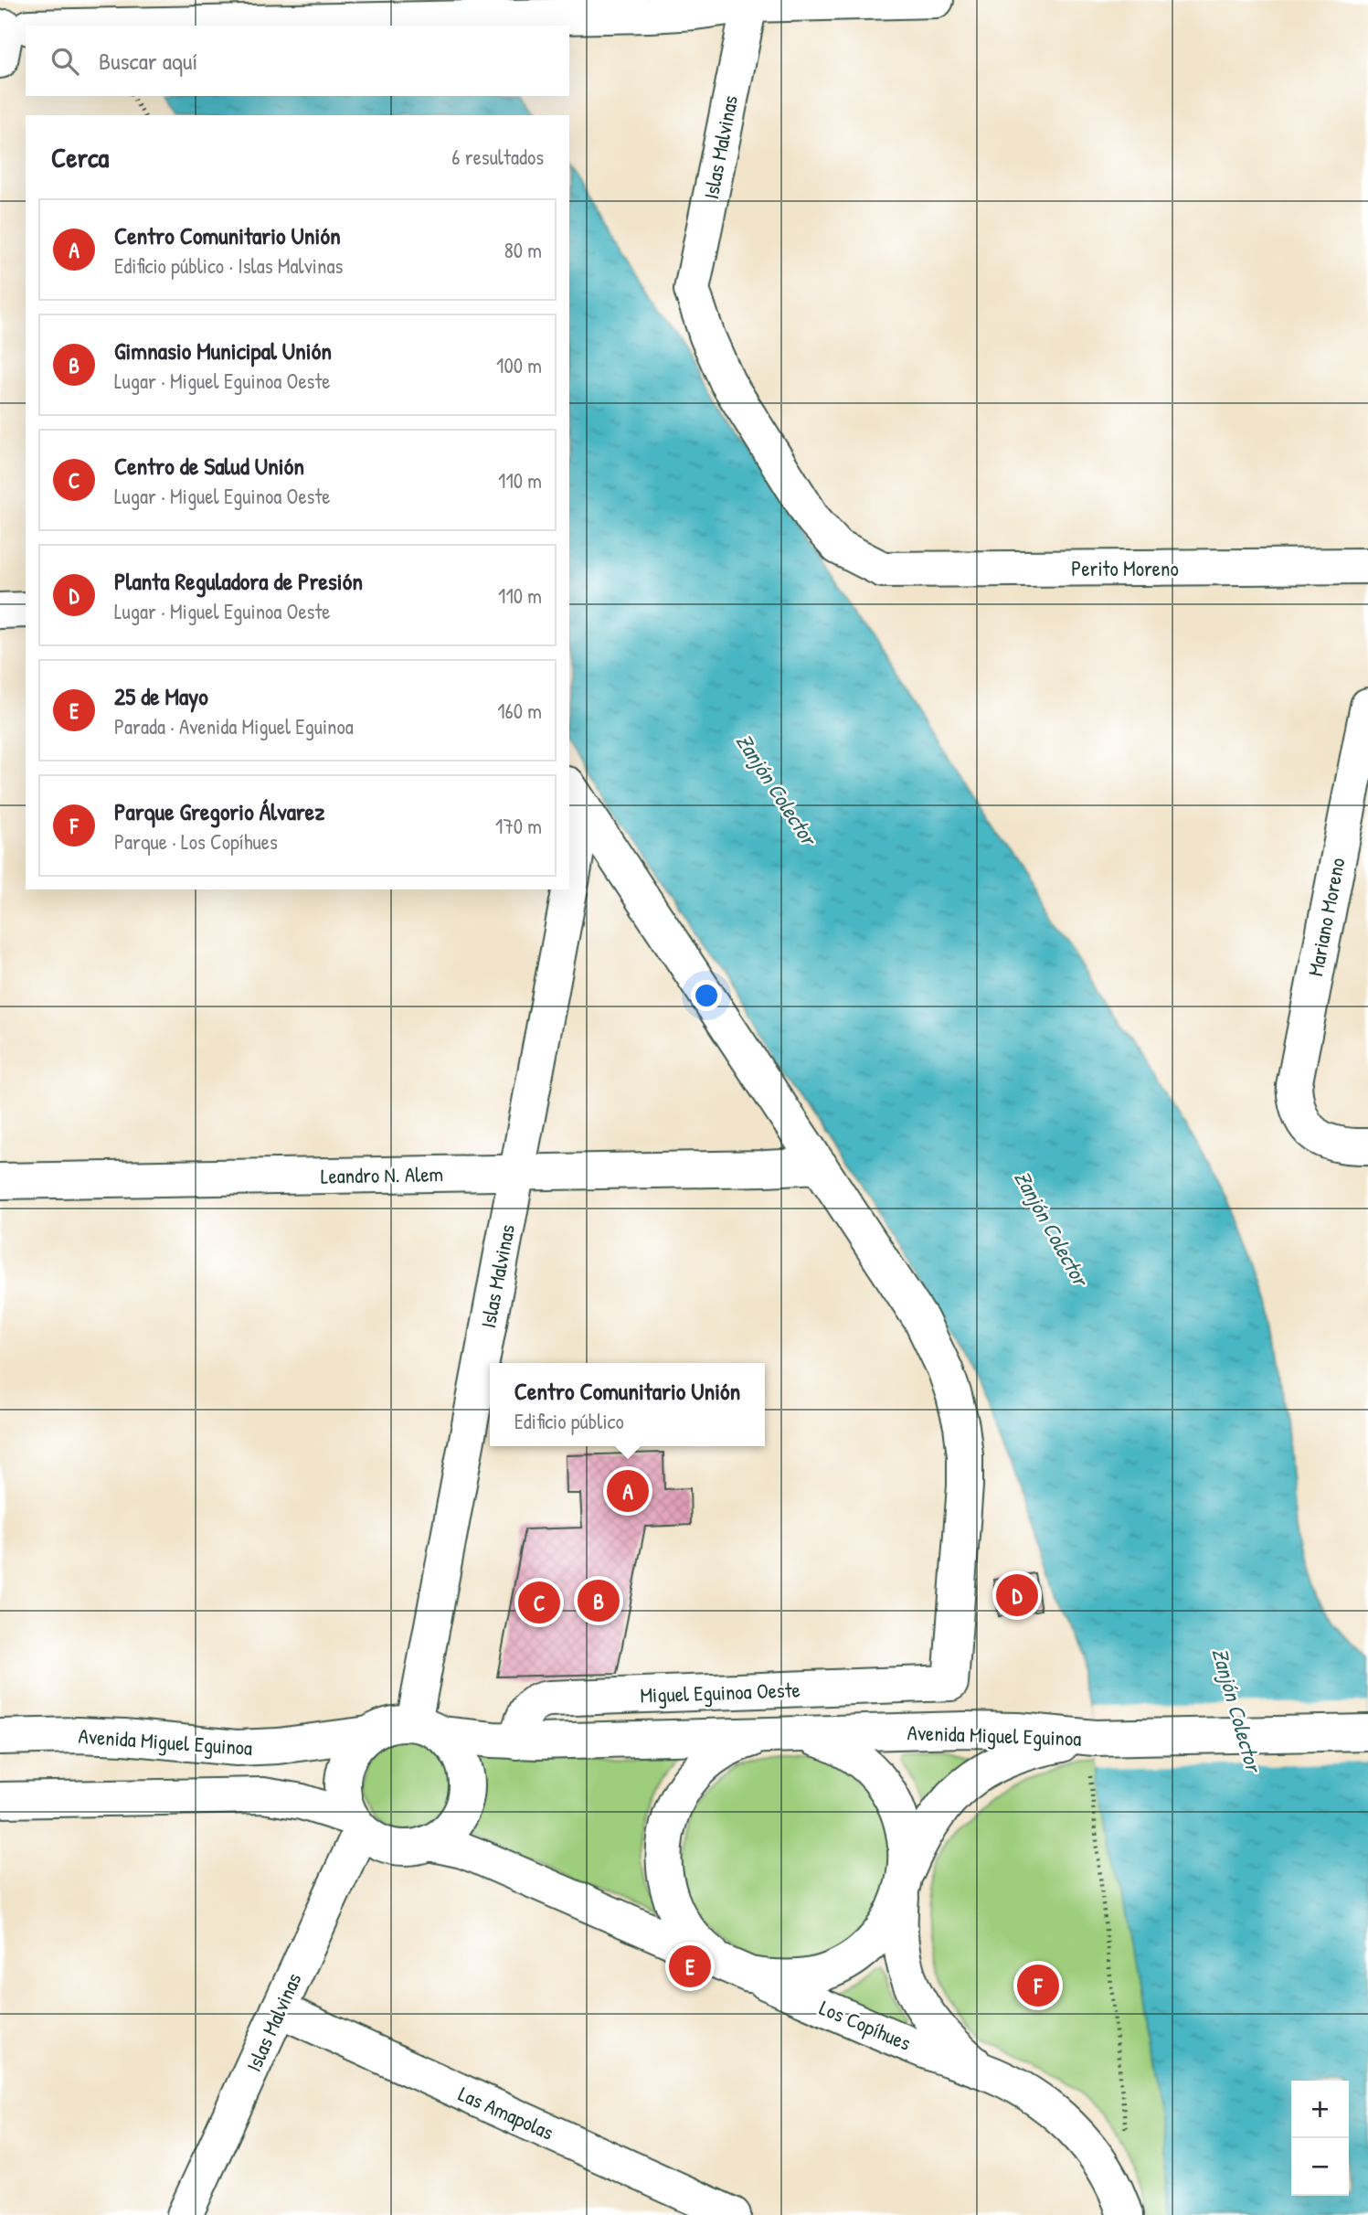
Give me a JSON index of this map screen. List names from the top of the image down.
{
  "streets": {
    "street": [
      "Islas Malvinas",
      "Perito Moreno",
      "Mariano Moreno",
      "Leandro N. Alem",
      "Miguel Eguinoa Oeste",
      "Avenida Miguel Eguinoa",
      "Los Copíhues",
      "Las Amapolas"
    ]
  },
  "crossings": [
    ["Islas Malvinas", "Perito Moreno"],
    ["Islas Malvinas", "Leandro N. Alem"],
    ["Islas Malvinas", "Avenida Miguel Eguinoa"],
    ["Islas Malvinas", "Las Amapolas"],
    ["Leandro N. Alem", "Miguel Eguinoa Oeste"],
    ["Miguel Eguinoa Oeste", "Avenida Miguel Eguinoa"],
    ["Avenida Miguel Eguinoa", "Los Copíhues"]
  ],
  "water": ["Zanjón Colector"],
  "page": {
    "search": "Buscar aquí",
    "heading": ["Cerca", "6 resultados"],
    "list": [
      {
        "mark": "A",
        "name": "Centro Comunitario Unión",
        "note": "Edificio público · Islas Malvinas",
        "value": "80 m"
      },
      {
        "mark": "B",
        "name": "Gimnasio Municipal Unión",
        "note": "Lugar · Miguel Eguinoa Oeste",
        "value": "100 m"
      },
      {
        "mark": "C",
        "name": "Centro de Salud Unión",
        "note": "Lugar · Miguel Eguinoa Oeste",
        "value": "110 m"
      },
      {
        "mark": "D",
        "name": "Planta Reguladora de Presión",
        "note": "Lugar · Miguel Eguinoa Oeste",
        "value": "110 m"
      },
      {
        "mark": "E",
        "name": "25 de Mayo",
        "note": "Parada · Avenida Miguel Eguinoa",
        "value": "160 m"
      },
      {
        "mark": "F",
        "name": "Parque Gregorio Álvarez",
        "note": "Parque · Los Copíhues",
        "value": "170 m"
      }
    ],
    "popup": ["Centro Comunitario Unión", "Edificio público"],
    "pins": [
      "A",
      "D",
      "B",
      "C",
      "E",
      "F"
    ],
    "map_buttons": ["+", "−"]
  }
}
